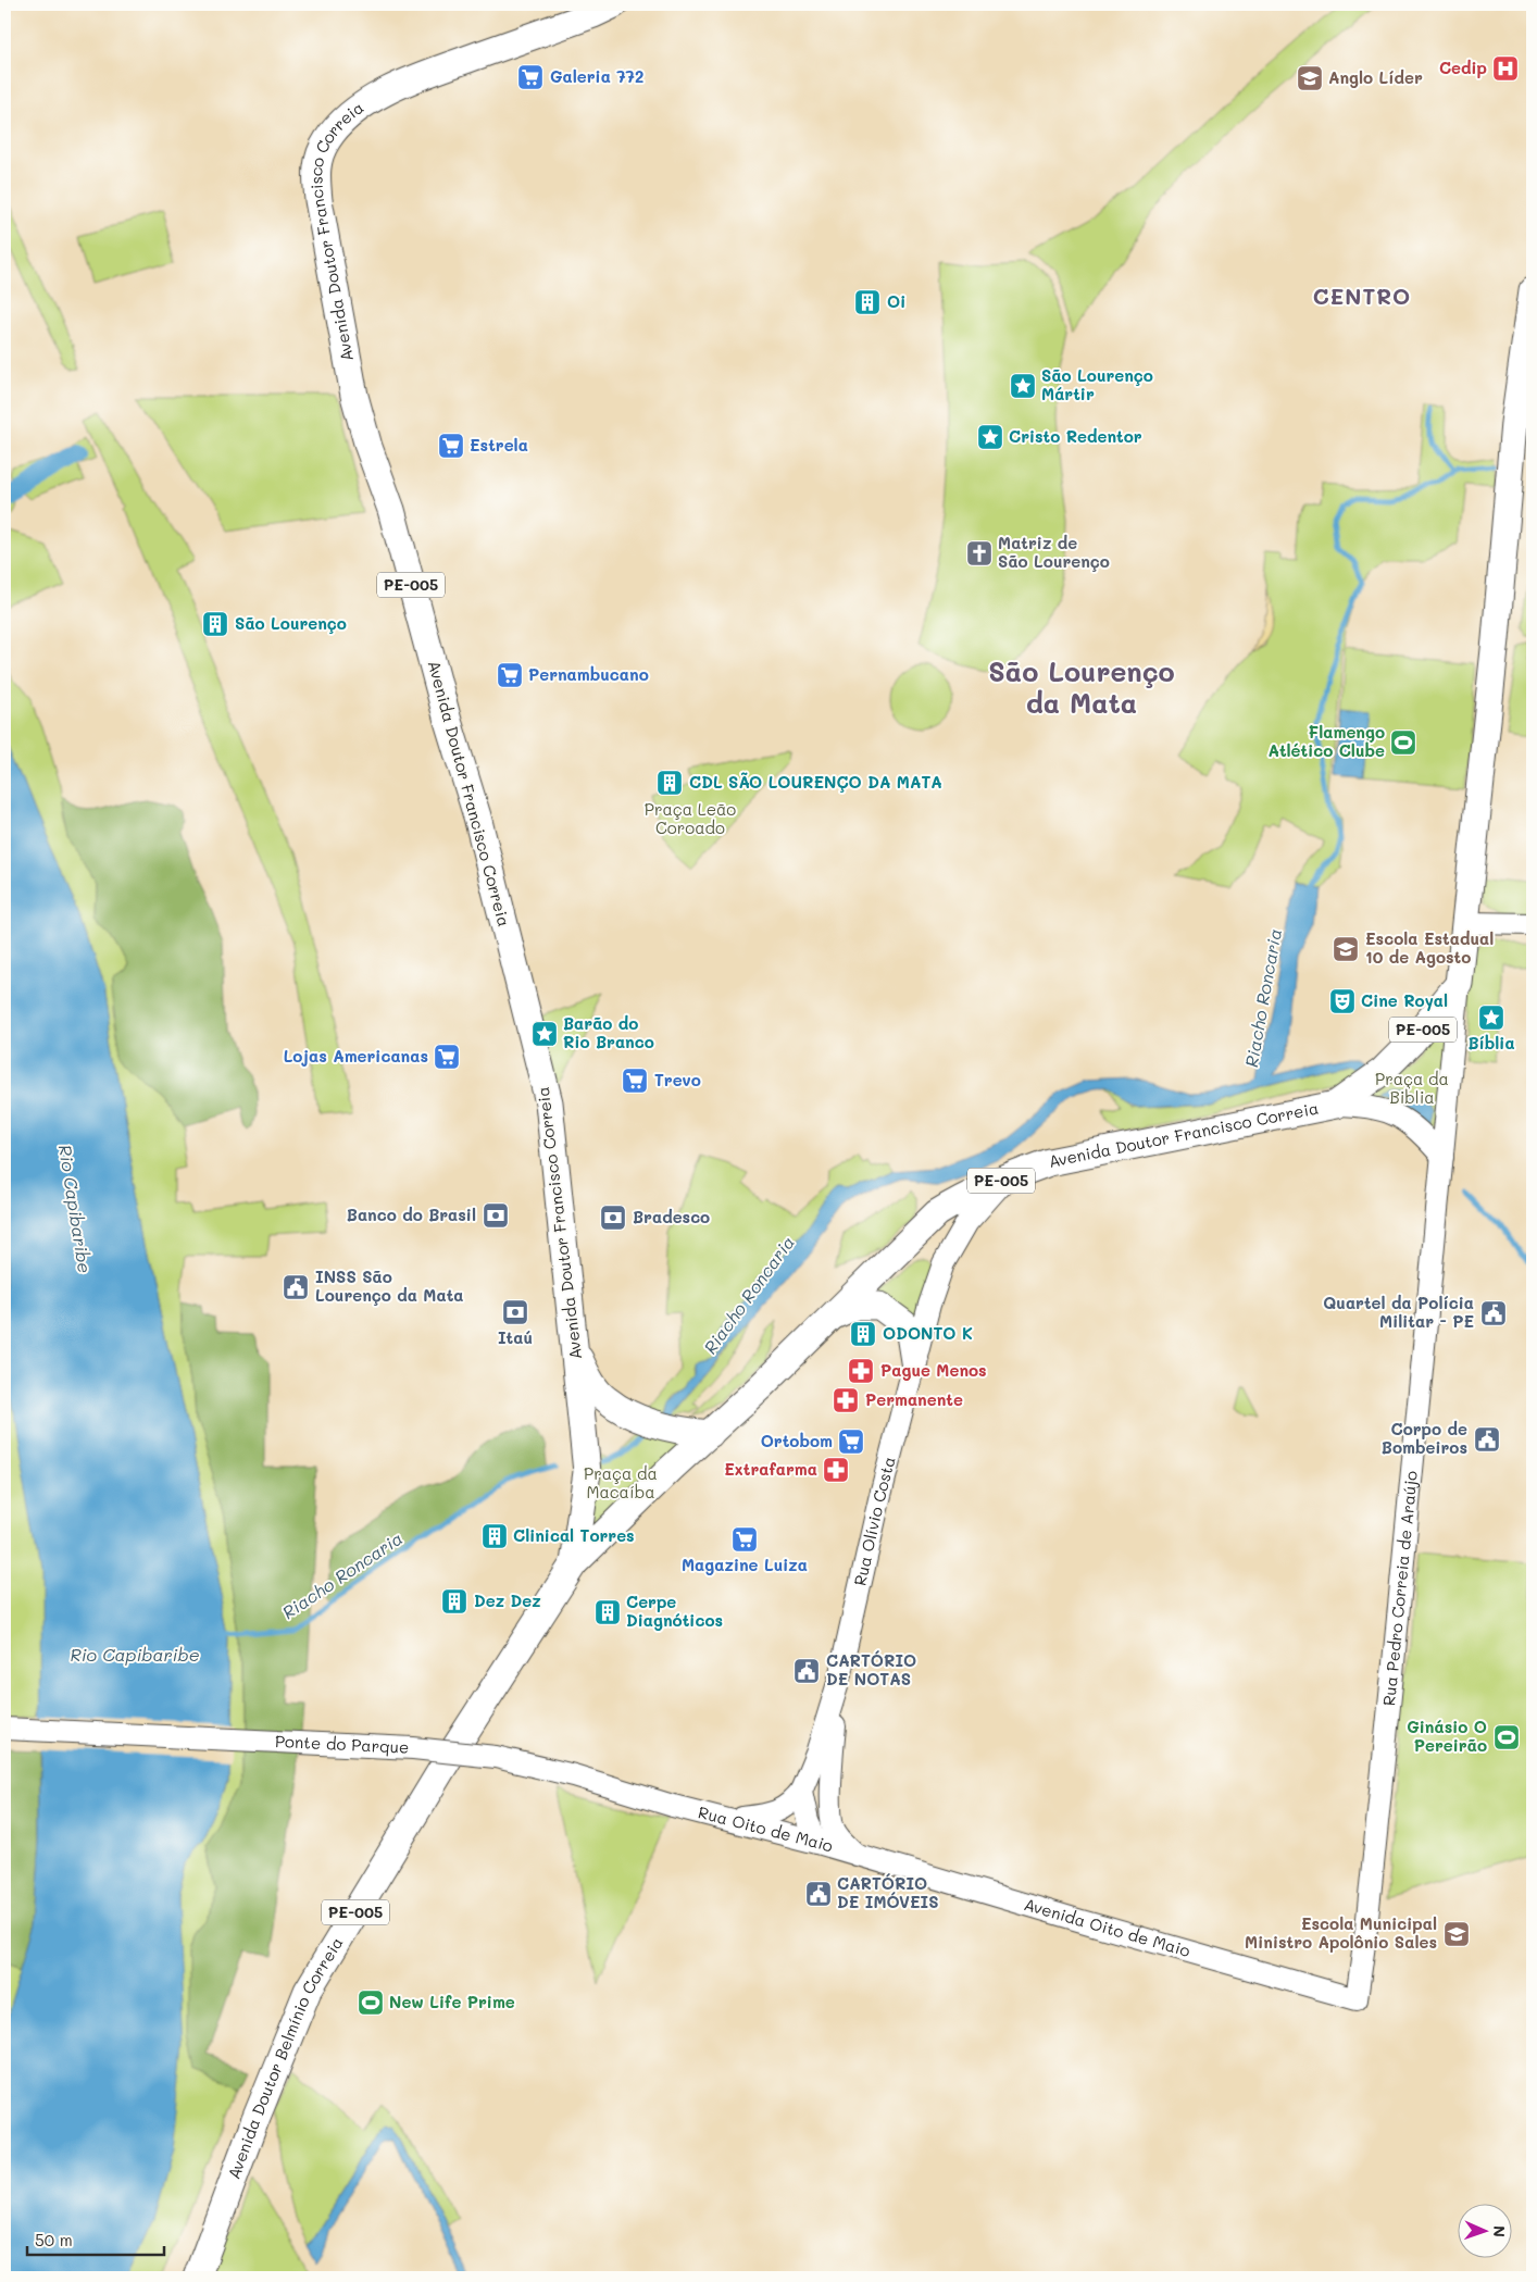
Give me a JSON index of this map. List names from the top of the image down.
{
  "streets": {
    "main road": ["Avenida Doutor Francisco Correia", "PE-005", "Avenida Doutor Belmínio Correia"],
    "street": [
      "Rua Olívio Costa",
      "Rua Pedro Correia de Araújo",
      "Ponte do Parque",
      "Rua Oito de Maio",
      "Avenida Oito de Maio"
    ]
  },
  "crossings": [
    ["Avenida Doutor Francisco Correia", "Rua Olívio Costa"],
    ["Avenida Doutor Francisco Correia", "Rua Pedro Correia de Araújo"],
    ["Avenida Doutor Francisco Correia", "Avenida Doutor Belmínio Correia"],
    ["Rua Olívio Costa", "Rua Oito de Maio"],
    ["Rua Olívio Costa", "Avenida Oito de Maio"],
    ["Rua Pedro Correia de Araújo", "Avenida Oito de Maio"],
    ["Ponte do Parque", "Rua Oito de Maio"],
    ["Rua Oito de Maio", "Avenida Oito de Maio"]
  ],
  "districts": ["CENTRO", "São Lourenço da Mata"],
  "water": ["Riacho Roncaria", "Rio Capibaribe"],
  "parks": ["Praça Leão Coroado", "Praça da Biblia", "Praça da Macaíba"],
  "places": {
    "hospital": ["Cedip"],
    "supermarket": [
      "Galeria 772",
      "Estrela",
      "Pernambucano",
      "Lojas Americanas",
      "Trevo",
      "Ortobom",
      "Magazine Luiza"
    ],
    "school or university": ["Anglo Líder", "Escola Estadual 10 de Agosto", "Escola Municipal Ministro Apolônio Sales"],
    "building": [
      "Oi",
      "São Lourenço",
      "CDL SÃO LOURENÇO DA MATA",
      "ODONTO K",
      "Clinical Torres",
      "Dez Dez",
      "Cerpe Diagnóticos"
    ],
    "place": [
      "São Lourenço Mártir",
      "Cristo Redentor",
      "Bíblia",
      "Barão do Rio Branco"
    ],
    "church": ["Matriz de São Lourenço"],
    "sports": ["Flamengo Atlético Clube", "Ginásio O Pereirão", "New Life Prime"],
    "theatre": ["Cine Royal"],
    "bank": ["Banco do Brasil", "Bradesco", "Itaú"],
    "public building": [
      "INSS São Lourenço da Mata",
      "Quartel da Polícia Militar - PE",
      "Corpo de Bombeiros",
      "CARTÓRIO DE NOTAS",
      "CARTÓRIO DE IMÓVEIS"
    ],
    "pharmacy": ["Pague Menos", "Permanente", "Extrafarma"]
  },
  "scale_bar": "50 m",
  "north": "right"
}
